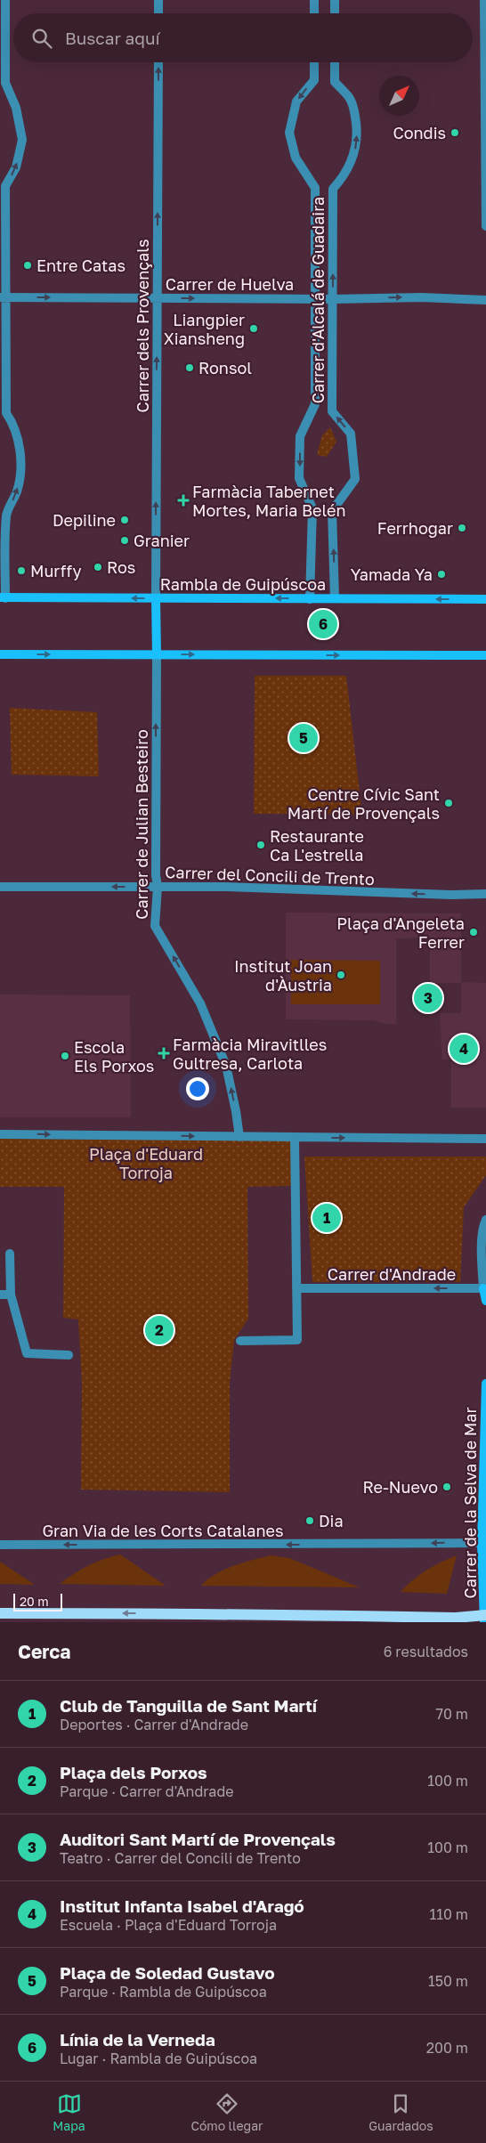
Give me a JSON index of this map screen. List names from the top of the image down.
{
  "streets": {
    "street": [
      "Carrer de Huelva",
      "Carrer d'Alcalá de Guadaira",
      "Carrer dels Provençals",
      "Rambla de Guipúscoa",
      "Carrer de Julian Besteiro",
      "Carrer del Concili de Trento",
      "Carrer d'Andrade",
      "Carrer de la Selva de Mar",
      "Gran Via de les Corts Catalanes"
    ]
  },
  "crossings": [
    ["Carrer de Huelva", "Carrer d'Alcalá de Guadaira"],
    ["Carrer de Huelva", "Carrer dels Provençals"],
    ["Carrer d'Alcalá de Guadaira", "Rambla de Guipúscoa"],
    ["Carrer dels Provençals", "Rambla de Guipúscoa"],
    ["Carrer de Julian Besteiro", "Carrer del Concili de Trento"],
    ["Carrer de la Selva de Mar", "Gran Via de les Corts Catalanes"]
  ],
  "one_way": [
    "Carrer de Huelva",
    "Carrer dels Provençals",
    "Carrer de Julian Besteiro",
    "Carrer del Concili de Trento",
    "Carrer d'Andrade",
    "Gran Via de les Corts Catalanes"
  ],
  "parks": ["Plaça d'Eduard Torroja"],
  "places": {
    "other": [
      "Condis",
      "Entre Catas",
      "Liangpier Xiansheng",
      "Ronsol",
      "Depiline",
      "Ferrhogar",
      "Granier",
      "Ros",
      "Murffy",
      "Yamada Ya",
      "Centre Cívic Sant Martí de Provençals",
      "Restaurante Ca L'estrella",
      "Plaça d'Angeleta Ferrer",
      "Institut Joan d'Àustria",
      "Escola Els Porxos",
      "Re-Nuevo",
      "Dia"
    ],
    "health": ["Farmàcia Tabernet Mortes, Maria Belén", "Farmàcia Miravitlles Gultresa, Carlota"]
  },
  "scale_bar": "20 m",
  "north": "top right",
  "page": {
    "search": "Buscar aquí",
    "pins": [
      "6",
      "5",
      "3",
      "4",
      "1",
      "2"
    ],
    "scale": "20 m",
    "heading": ["Cerca", "6 resultados"],
    "list": [
      {
        "mark": "1",
        "name": "Club de Tanguilla de Sant Martí",
        "note": "Deportes · Carrer d'Andrade",
        "value": "70 m"
      },
      {
        "mark": "2",
        "name": "Plaça dels Porxos",
        "note": "Parque · Carrer d'Andrade",
        "value": "100 m"
      },
      {
        "mark": "3",
        "name": "Auditori Sant Martí de Provençals",
        "note": "Teatro · Carrer del Concili de Trento",
        "value": "100 m"
      },
      {
        "mark": "4",
        "name": "Institut Infanta Isabel d'Aragó",
        "note": "Escuela · Plaça d'Eduard Torroja",
        "value": "110 m"
      },
      {
        "mark": "5",
        "name": "Plaça de Soledad Gustavo",
        "note": "Parque · Rambla de Guipúscoa",
        "value": "150 m"
      },
      {
        "mark": "6",
        "name": "Línia de la Verneda",
        "note": "Lugar · Rambla de Guipúscoa",
        "value": "200 m"
      }
    ],
    "nav": ["Mapa", "Cómo llegar", "Guardados"]
  }
}
